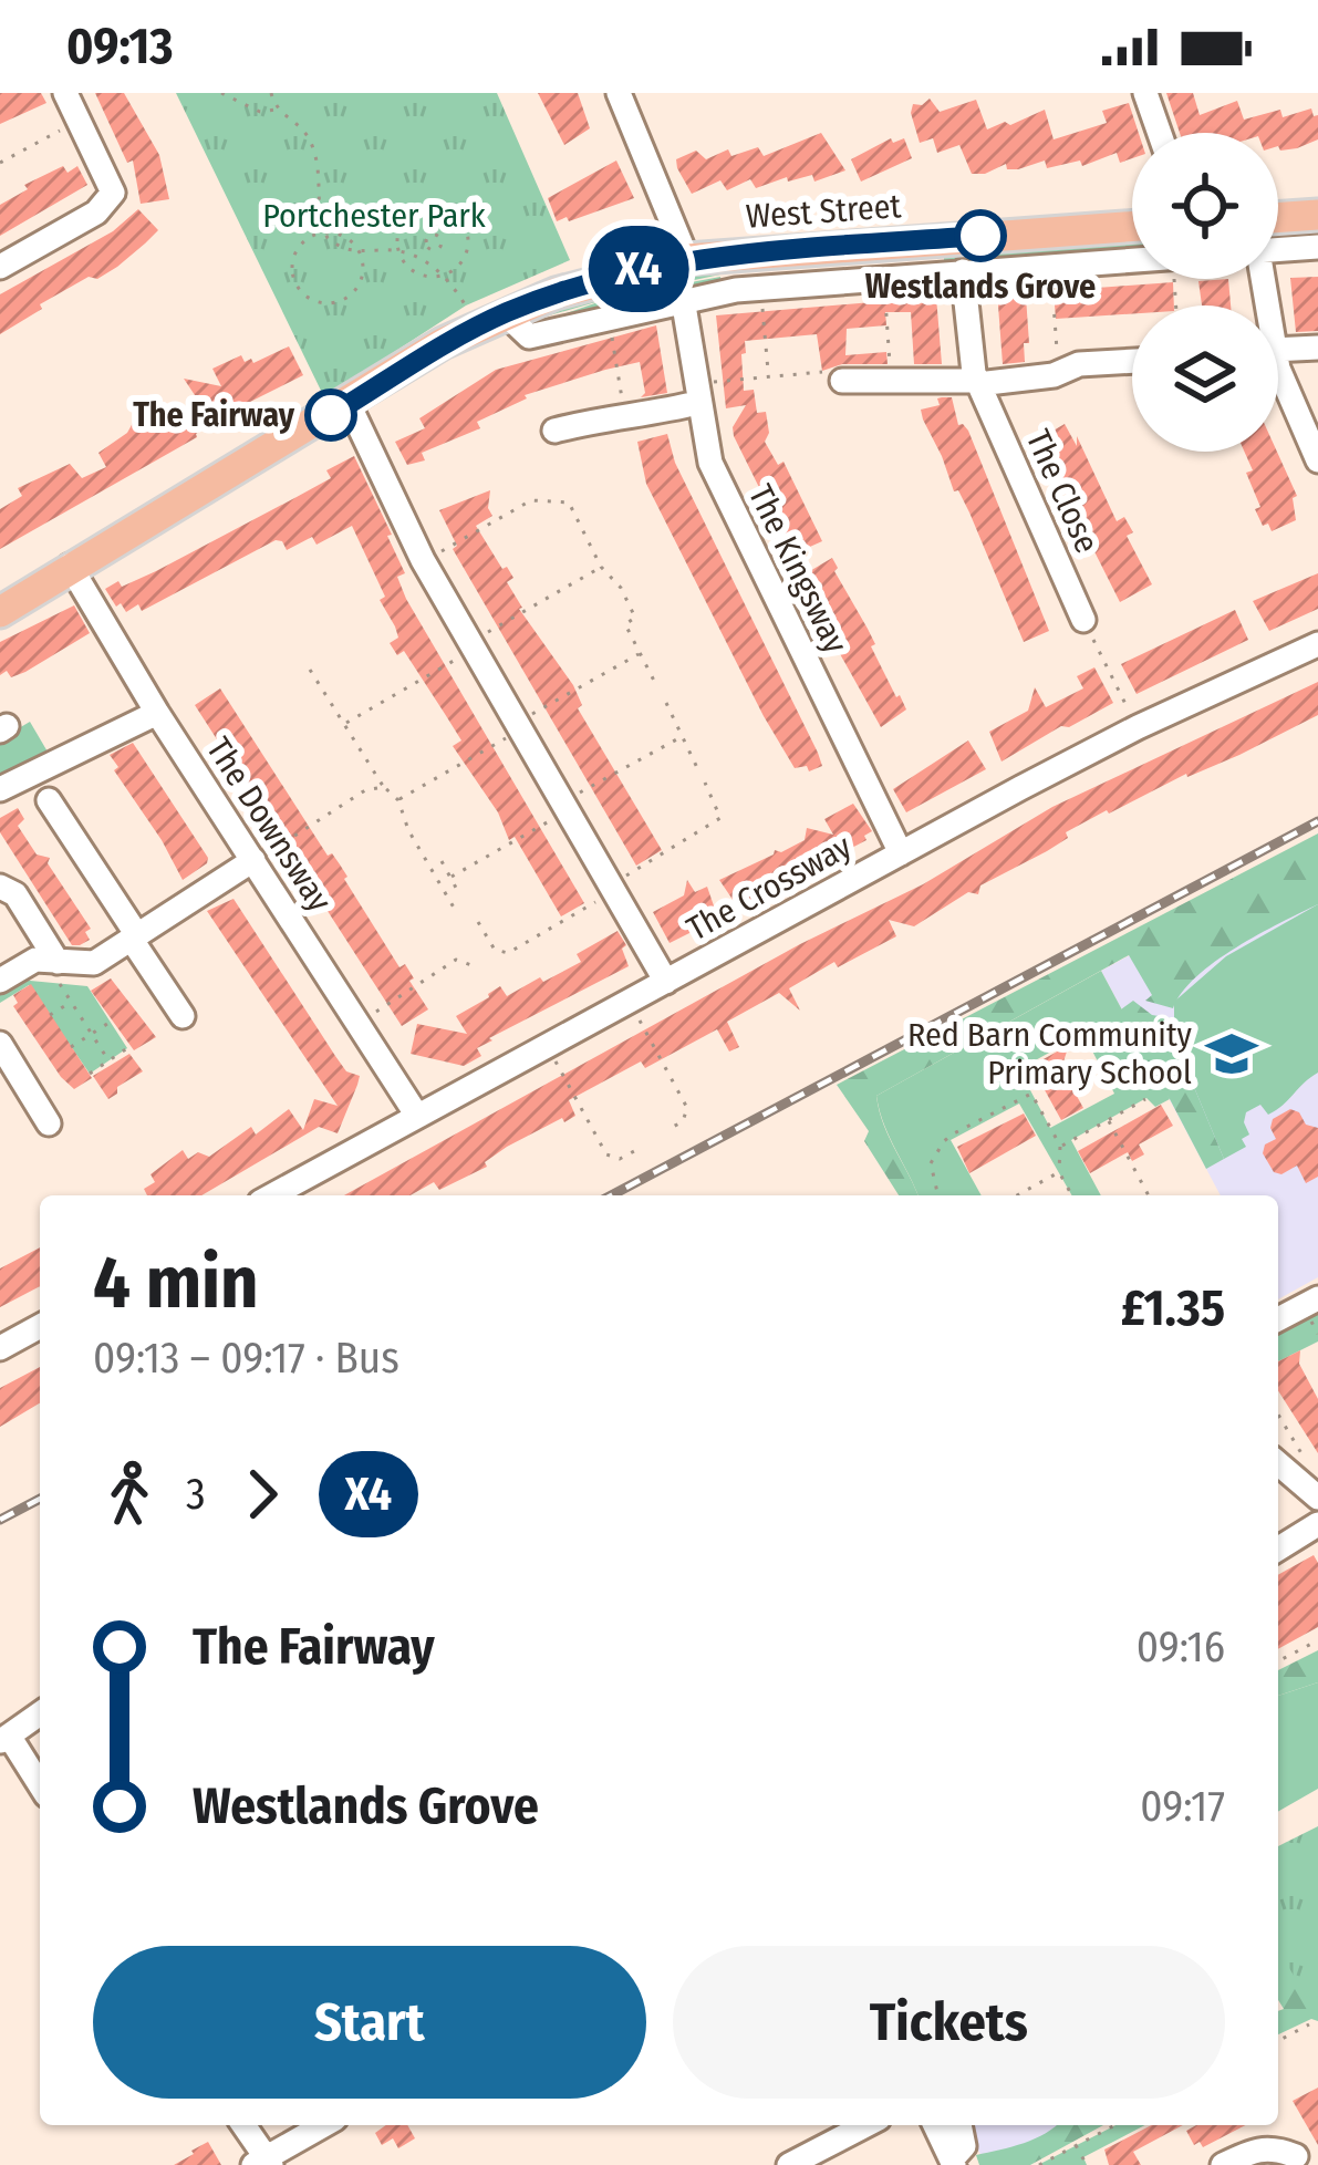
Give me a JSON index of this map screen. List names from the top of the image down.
{
  "streets": {
    "main road": ["West Street"],
    "street": [
      "The Close",
      "The Kingsway",
      "The Downsway",
      "The Crossway"
    ]
  },
  "crossings": [
    ["West Street", "The Downsway"],
    ["The Kingsway", "The Crossway"],
    ["The Downsway", "The Crossway"]
  ],
  "parks": ["Portchester Park"],
  "places": {
    "other": ["Westlands Grove", "The Fairway"],
    "school or university": ["Red Barn Community Primary School"]
  },
  "lines": ["bus line X4"],
  "page": {
    "status": "09:13",
    "on_map": "X4",
    "heading": ["4 min", "09:13 – 09:17 · Bus", "£1.35"],
    "legs": ["3", "X4"],
    "list": [
      {
        "name": "The Fairway",
        "value": "09:16"
      },
      {
        "name": "Westlands Grove",
        "value": "09:17"
      }
    ],
    "buttons": ["Start", "Tickets"]
  }
}
